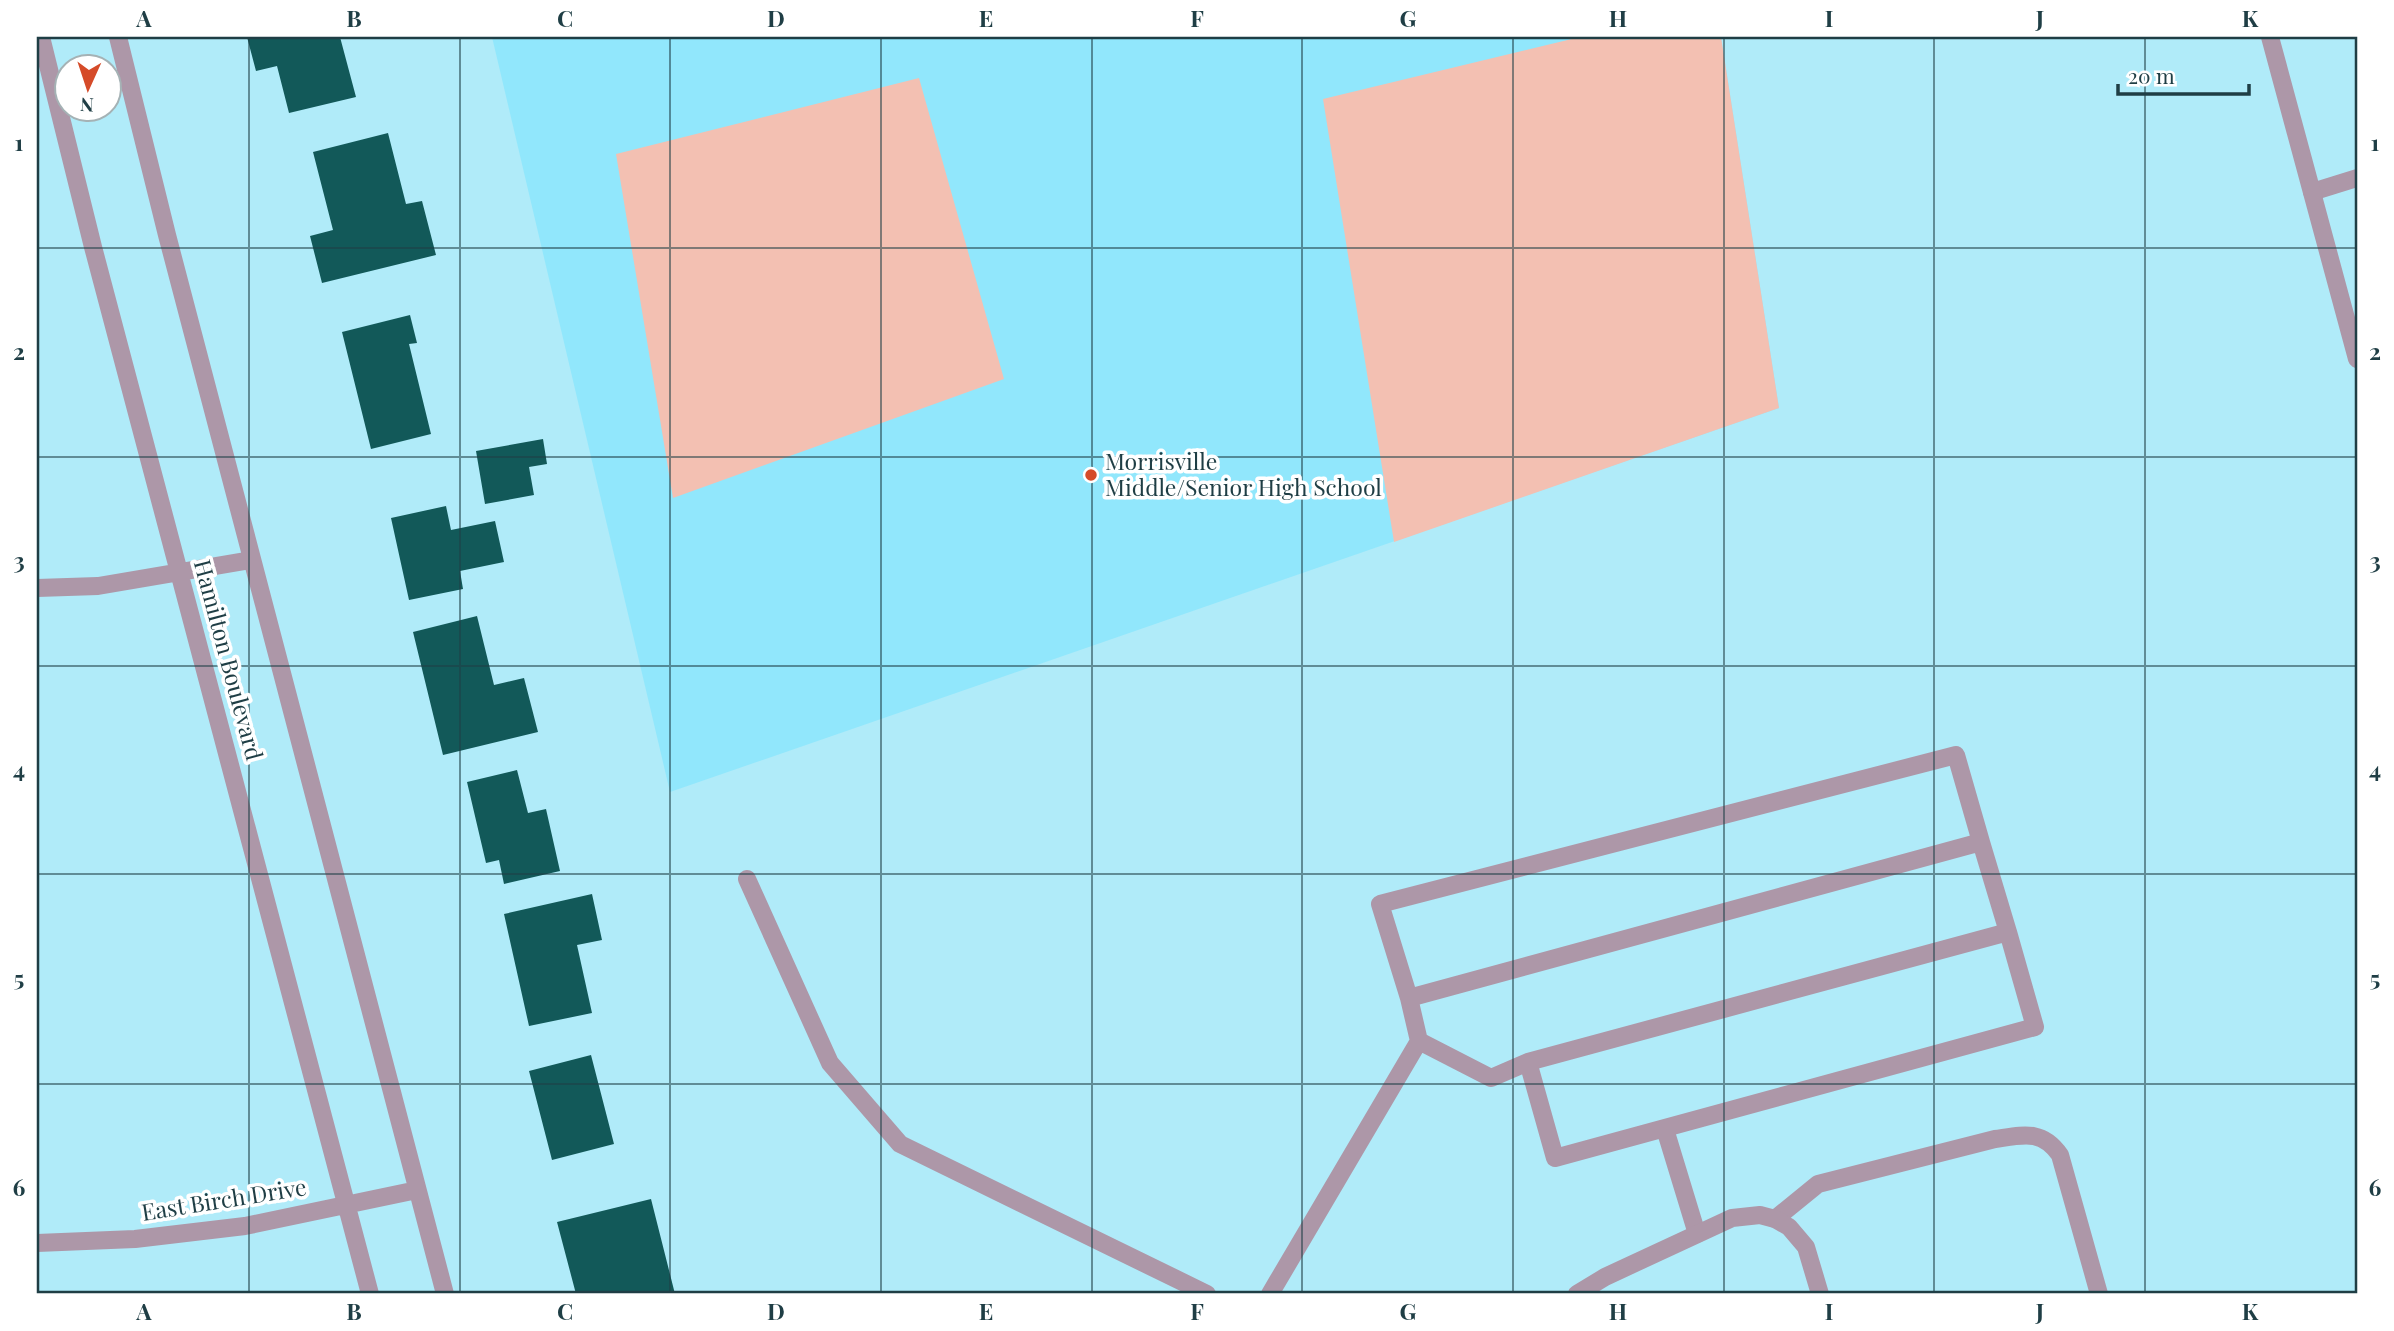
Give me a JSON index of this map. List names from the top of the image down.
{
  "streets": {
    "street": ["Hamilton Boulevard", "East Birch Drive"]
  },
  "crossings": [
    ["Hamilton Boulevard", "East Birch Drive"]
  ],
  "places": ["Morrisville Middle/Senior High School"],
  "scale_bar": "20 m",
  "north": "bottom",
  "grid": {
    "columns": [
      "A",
      "B",
      "C",
      "D",
      "E",
      "F",
      "G",
      "H",
      "I",
      "J",
      "K"
    ],
    "rows": [
      "1",
      "2",
      "3",
      "4",
      "5",
      "6"
    ]
  }
}
